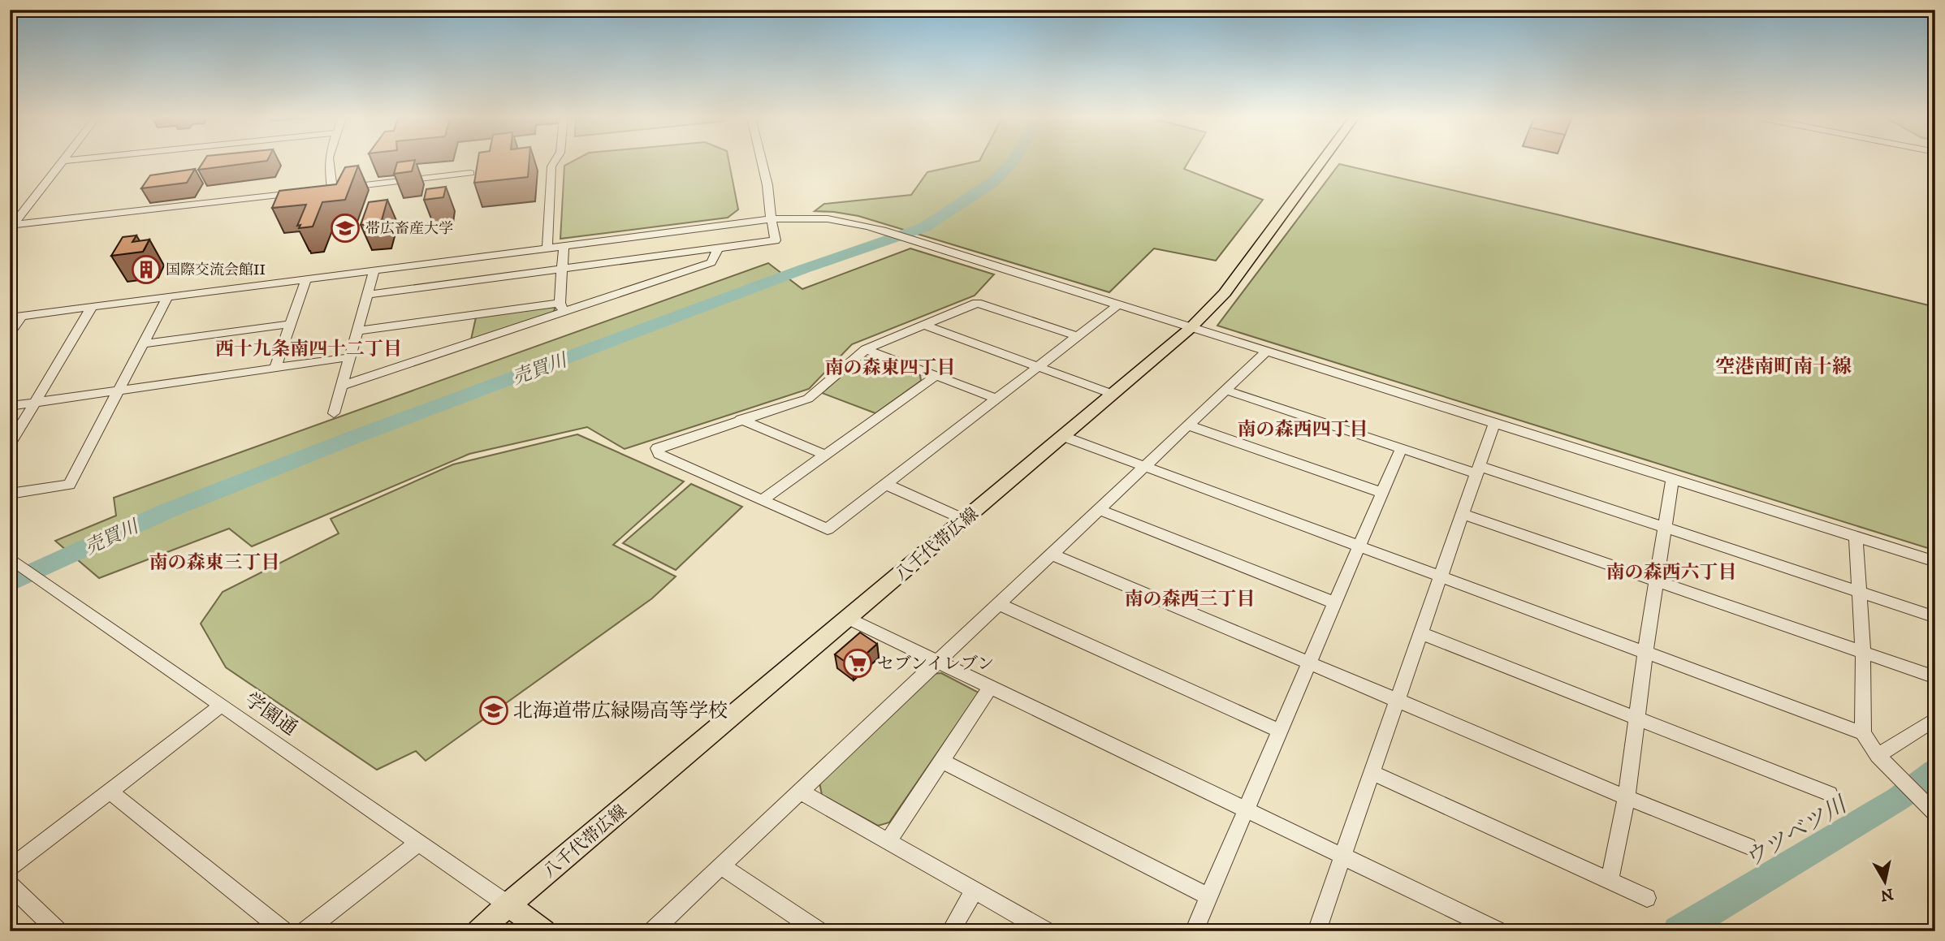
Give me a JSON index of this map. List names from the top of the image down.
{
  "streets": {
    "main road": ["八千代帯広線"],
    "street": ["学園通"]
  },
  "crossings": [
    ["八千代帯広線", "学園通"]
  ],
  "districts": [
    "西十九条南四十二丁目",
    "空港南町南十線",
    "南の森東四丁目",
    "南の森西四丁目",
    "南の森東三丁目",
    "南の森西六丁目",
    "南の森西三丁目"
  ],
  "water": ["売買川", "ウツベツ川"],
  "places": {
    "school or university": ["帯広畜産大学", "北海道帯広緑陽高等学校"],
    "building": ["国際交流会館II"],
    "supermarket": ["セブンイレブン"]
  },
  "north": "bottom"
}
